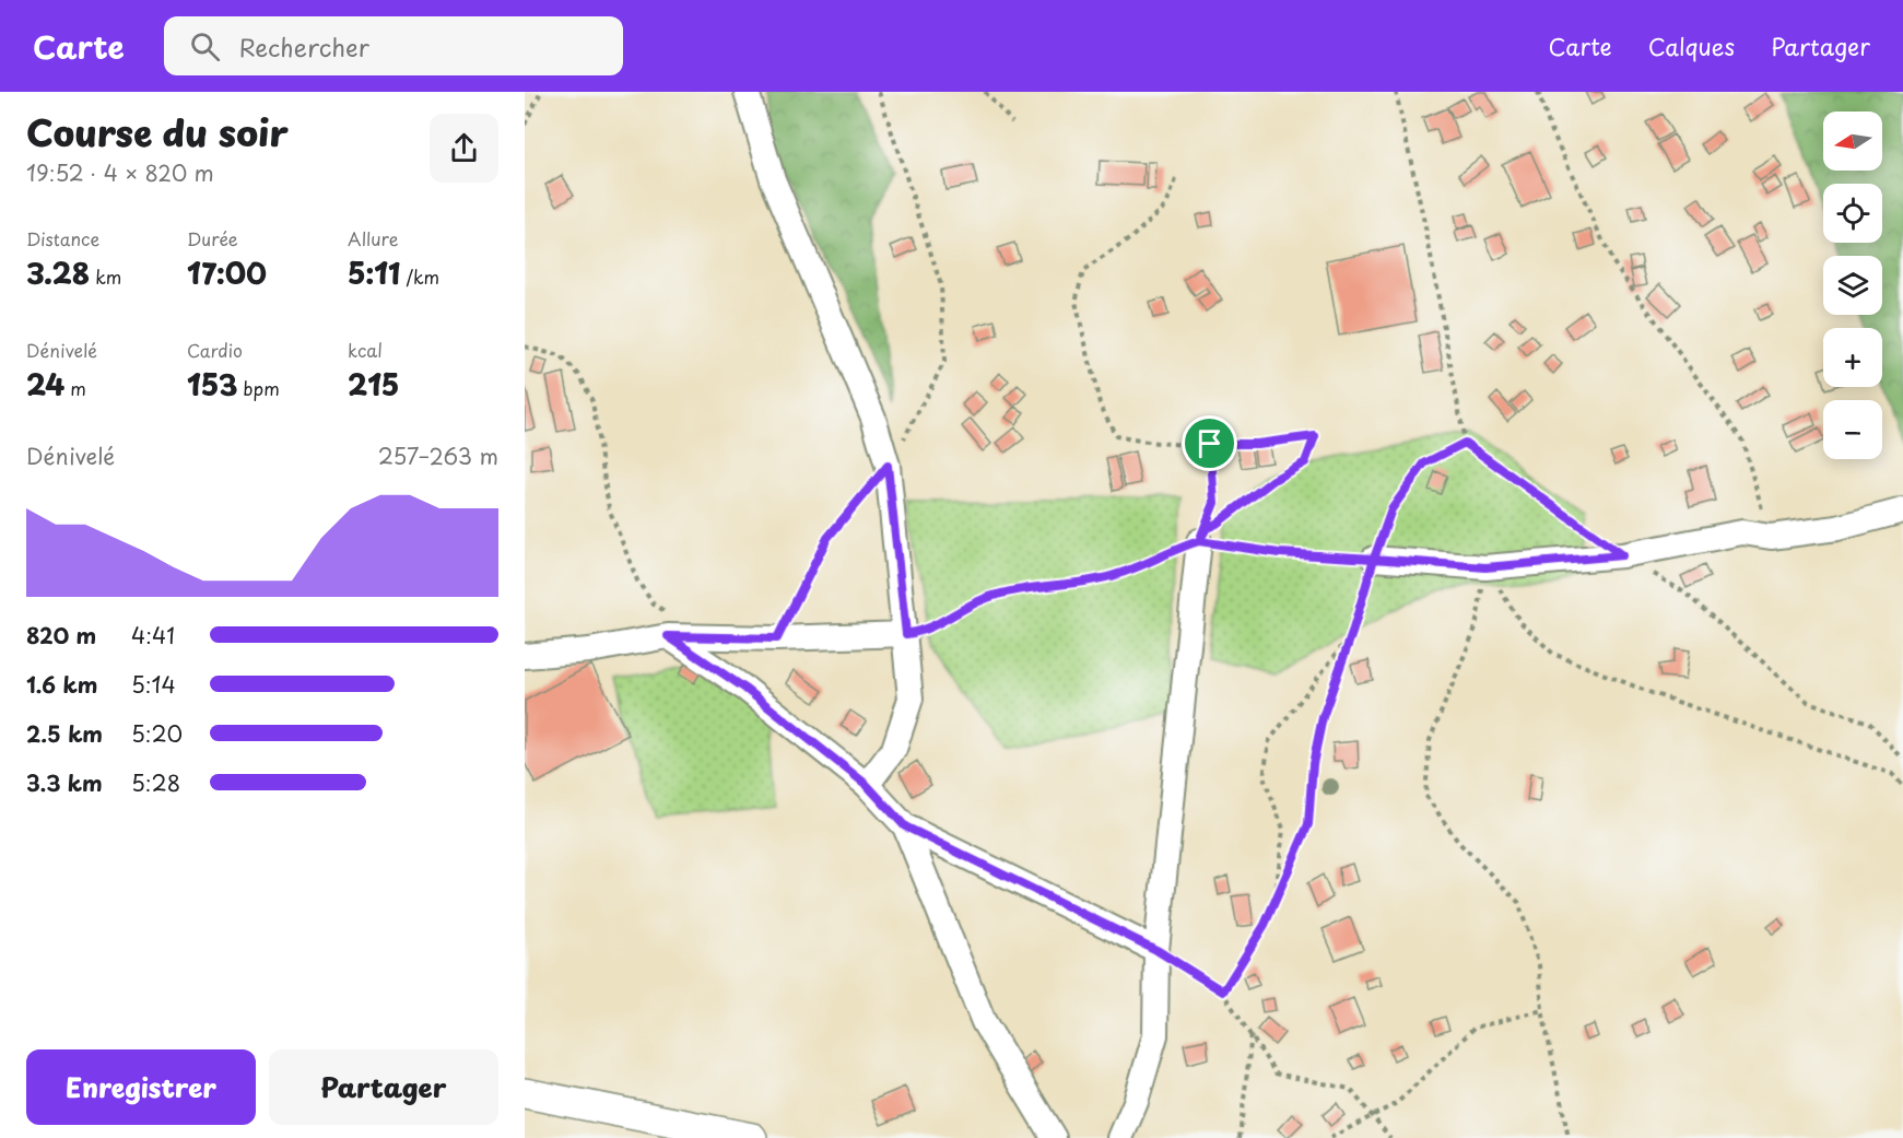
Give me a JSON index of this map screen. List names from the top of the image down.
{
  "north": "left",
  "page": {
    "header": "Carte",
    "search": "Rechercher",
    "nav": ["Carte", "Calques", "Partager"],
    "heading": ["Course du soir", "19:52 · 4 × 820 m"],
    "map_buttons": ["+", "−"],
    "stats": [
      ["Distance", "3.28 km"],
      ["Durée", "17:00"],
      ["Allure", "5:11 /km"],
      ["Dénivelé", "24 m"],
      ["Cardio", "153 bpm"],
      ["kcal", "215"]
    ],
    "chart": ["Dénivelé", "257–263 m"],
    "list": [
      {
        "name": "820 m",
        "note": "4:41"
      },
      {
        "name": "1.6 km",
        "note": "5:14"
      },
      {
        "name": "2.5 km",
        "note": "5:20"
      },
      {
        "name": "3.3 km",
        "note": "5:28"
      }
    ],
    "buttons": ["Enregistrer", "Partager"]
  }
}
